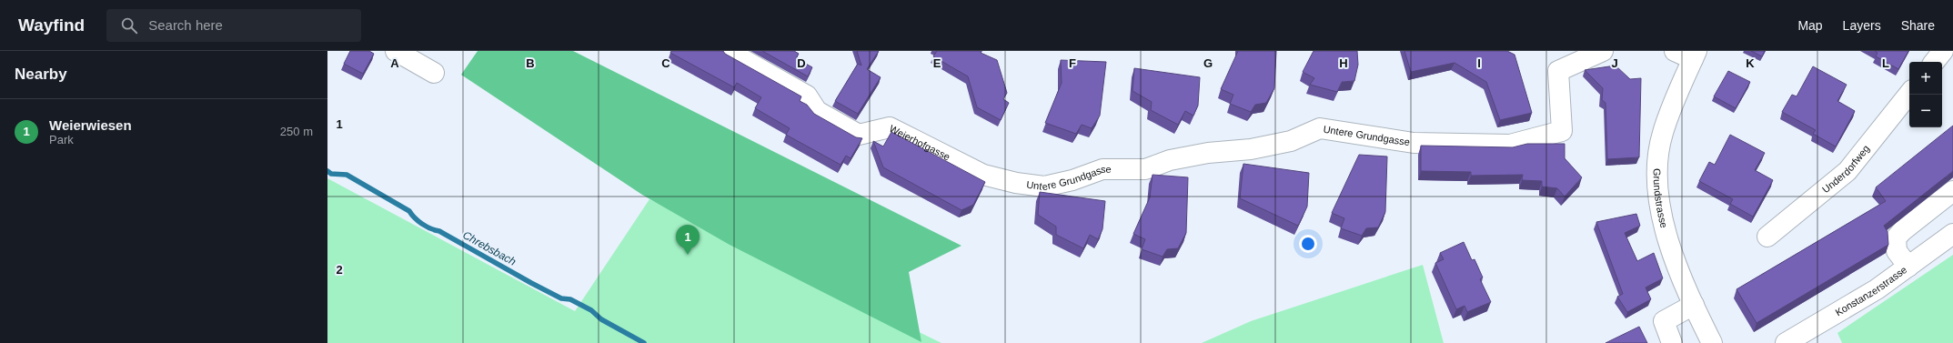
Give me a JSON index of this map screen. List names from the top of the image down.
{
  "streets": {
    "street": [
      "Untere Grundgasse",
      "Weierhofgasse",
      "Underdorfweg",
      "Grundstrasse",
      "Konstanzerstrasse"
    ]
  },
  "crossings": [
    ["Untere Grundgasse", "Weierhofgasse"]
  ],
  "water": ["Chrebsbach"],
  "page": {
    "header": "Wayfind",
    "search": "Search here",
    "nav": ["Map", "Layers", "Share"],
    "heading": "Nearby",
    "map_buttons": ["+", "−"],
    "list": [
      {
        "mark": "1",
        "name": "Weierwiesen",
        "note": "Park",
        "value": "250 m"
      }
    ],
    "pins": "1"
  },
  "grid": {
    "columns": [
      "A",
      "B",
      "C",
      "D",
      "E",
      "F",
      "G",
      "H",
      "I",
      "J",
      "K",
      "L"
    ],
    "rows": ["1", "2"]
  }
}
